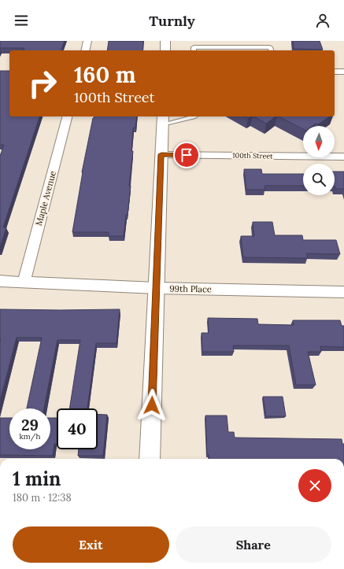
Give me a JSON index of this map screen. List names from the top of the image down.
{
  "streets": {
    "street": ["100th Street", "Maple Avenue", "99th Place"]
  },
  "crossings": [
    ["Maple Avenue", "99th Place"]
  ],
  "north": "bottom",
  "page": {
    "header": "Turnly",
    "turn": ["160 m", "100th Street"],
    "speed": "29 km/h",
    "limit": "40",
    "heading": ["1 min", "180 m · 12:38"],
    "buttons": ["Exit", "Share"]
  }
}
